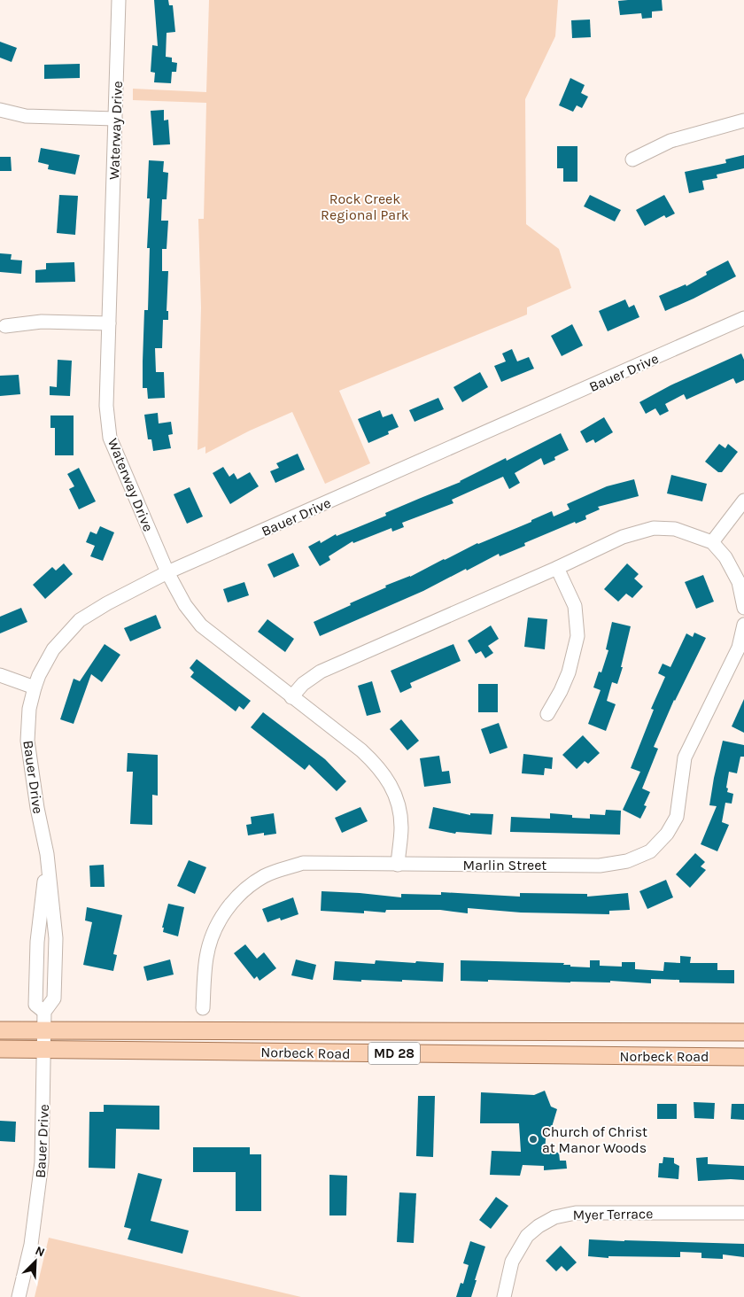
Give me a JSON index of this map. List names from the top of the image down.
{
  "streets": {
    "main road": ["Norbeck Road", "MD 28"],
    "street": [
      "Waterway Drive",
      "Bauer Drive",
      "Marlin Street",
      "Myer Terrace"
    ]
  },
  "crossings": [
    ["Waterway Drive", "Bauer Drive"],
    ["Waterway Drive", "Marlin Street"],
    ["Bauer Drive", "Norbeck Road"]
  ],
  "parks": ["Rock Creek Regional Park"],
  "places": ["Church of Christ at Manor Woods"],
  "north": "top right"
}
